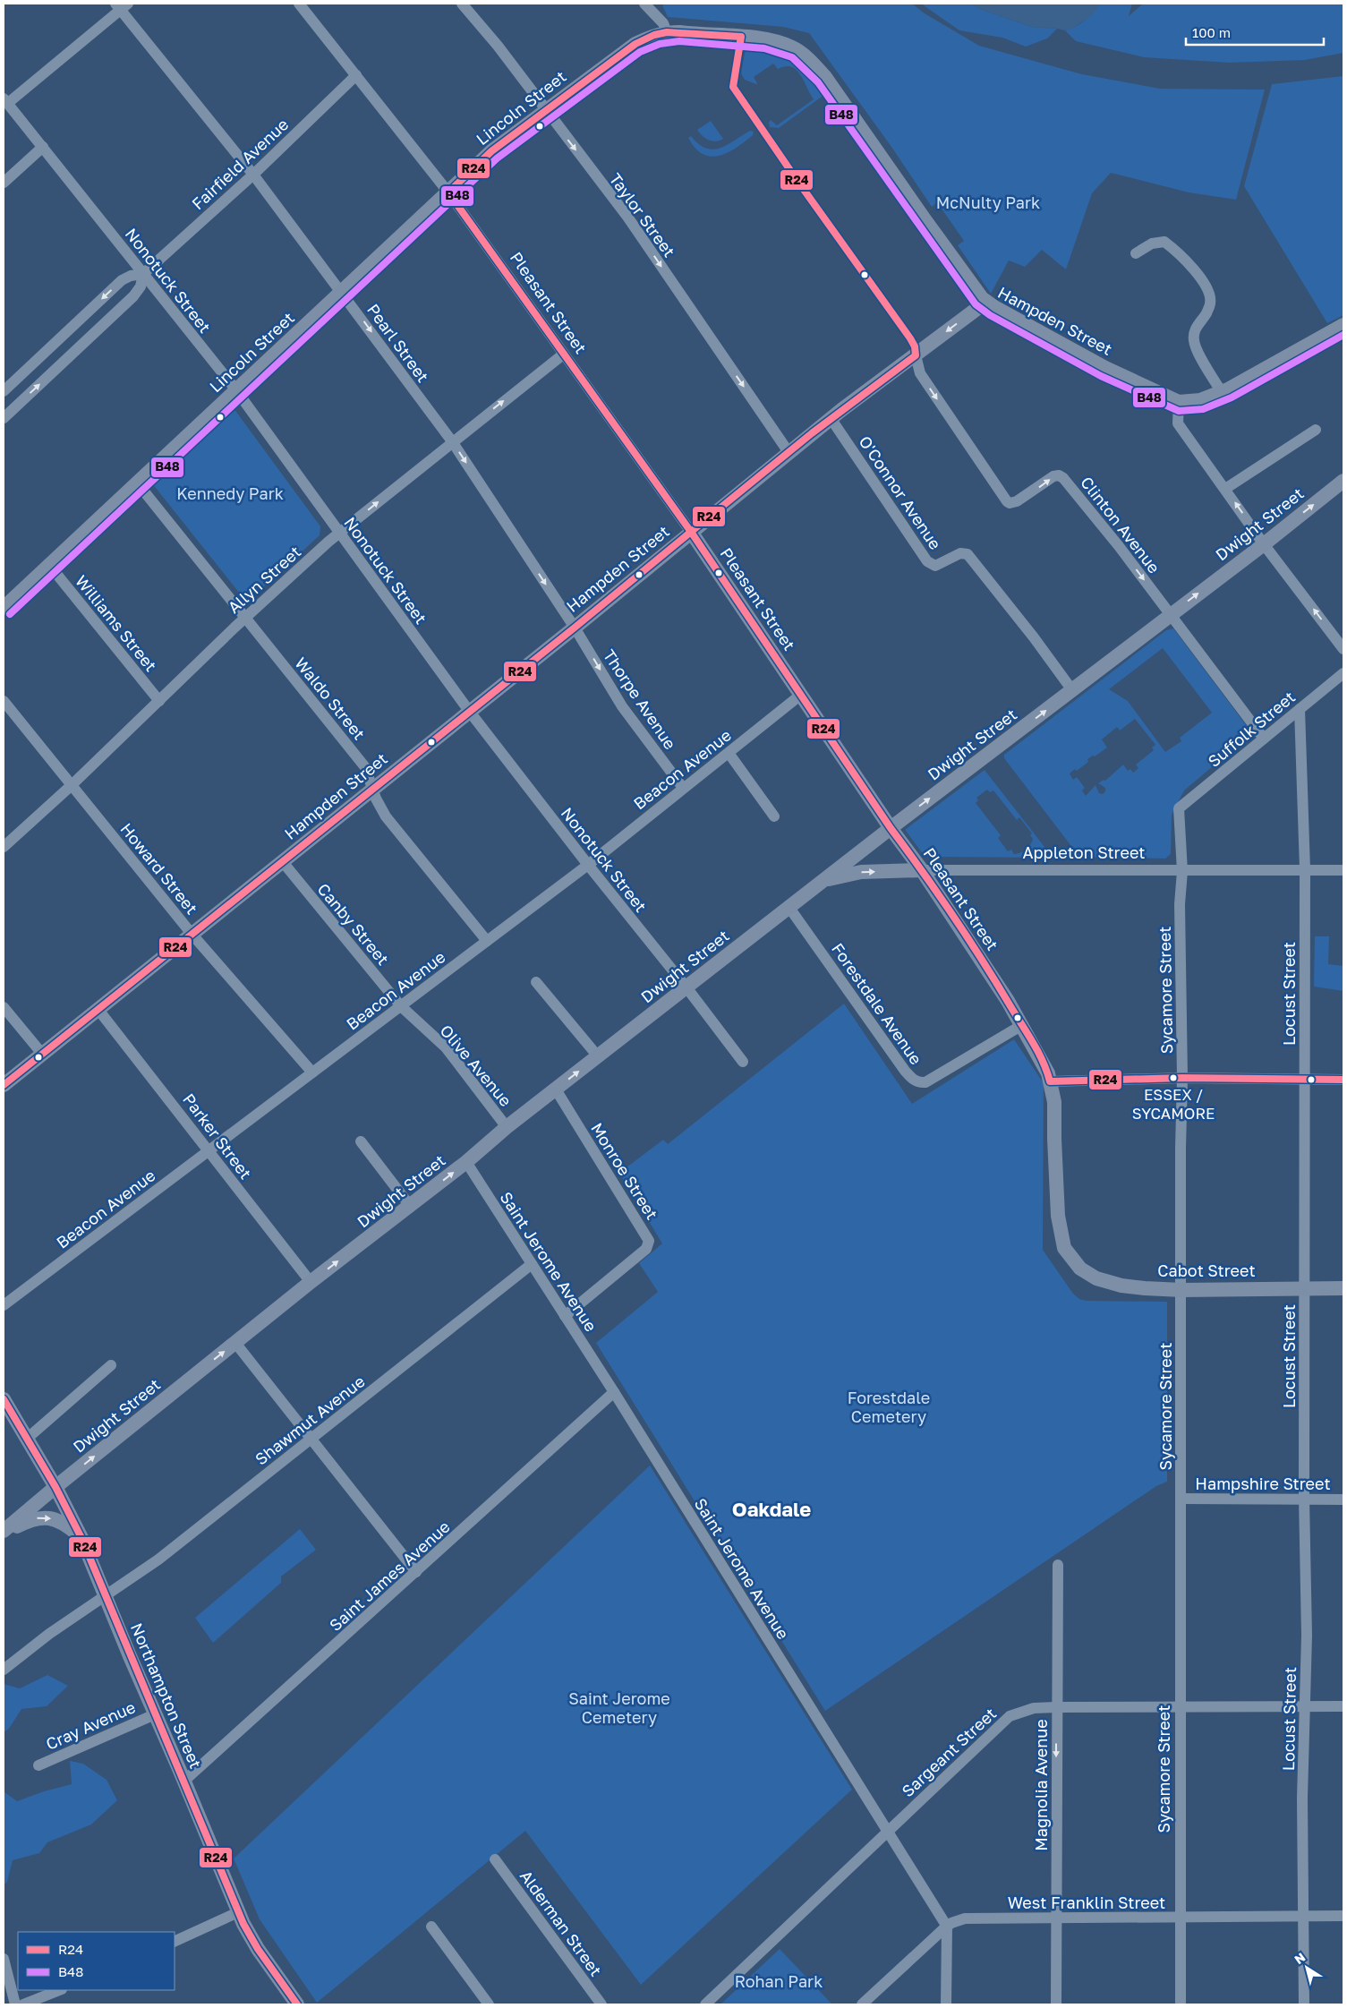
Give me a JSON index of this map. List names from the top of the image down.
{
  "streets": {
    "main road": [
      "Lincoln Street",
      "Pleasant Street",
      "Hampden Street",
      "Dwight Street",
      "Appleton Street",
      "Cabot Street",
      "Northampton Street"
    ],
    "street": [
      "Fairfield Avenue",
      "Taylor Street",
      "Nonotuck Street",
      "Pearl Street",
      "O'Connor Avenue",
      "Clinton Avenue",
      "Allyn Street",
      "Williams Street",
      "Waldo Street",
      "Thorpe Avenue",
      "Suffolk Street",
      "Beacon Avenue",
      "Howard Street",
      "Canby Street",
      "Sycamore Street",
      "Locust Street",
      "Forestdale Avenue",
      "Olive Avenue",
      "Parker Street",
      "Monroe Street",
      "Saint Jerome Avenue",
      "Shawmut Avenue",
      "Hampshire Street",
      "Saint James Avenue",
      "Cray Avenue",
      "Sargeant Street",
      "Magnolia Avenue",
      "West Franklin Street",
      "Alderman Street"
    ]
  },
  "crossings": [
    ["Lincoln Street", "Taylor Street"],
    ["Lincoln Street", "Nonotuck Street"],
    ["Lincoln Street", "Pleasant Street"],
    ["Lincoln Street", "Hampden Street"],
    ["Lincoln Street", "Pearl Street"],
    ["Lincoln Street", "Williams Street"],
    ["Lincoln Street", "Waldo Street"],
    ["Fairfield Avenue", "Nonotuck Street"],
    ["Fairfield Avenue", "Pleasant Street"],
    ["Fairfield Avenue", "Pearl Street"],
    ["Taylor Street", "Hampden Street"],
    ["Nonotuck Street", "Hampden Street"],
    ["Nonotuck Street", "Dwight Street"],
    ["Nonotuck Street", "Allyn Street"],
    ["Nonotuck Street", "Beacon Avenue"],
    ["Pleasant Street", "Hampden Street"],
    ["Pleasant Street", "Dwight Street"],
    ["Pleasant Street", "Allyn Street"],
    ["Pleasant Street", "Beacon Avenue"],
    ["Pleasant Street", "Appleton Street"],
    ["Pleasant Street", "Forestdale Avenue"],
    ["Pleasant Street", "Cabot Street"],
    ["Hampden Street", "Pearl Street"],
    ["Hampden Street", "O'Connor Avenue"],
    ["Hampden Street", "Clinton Avenue"],
    ["Hampden Street", "Waldo Street"],
    ["Hampden Street", "Thorpe Avenue"],
    ["Hampden Street", "Howard Street"],
    ["Hampden Street", "Canby Street"],
    ["Hampden Street", "Parker Street"],
    ["Pearl Street", "Allyn Street"],
    ["Pearl Street", "Thorpe Avenue"],
    ["O'Connor Avenue", "Dwight Street"],
    ["Dwight Street", "Clinton Avenue"],
    ["Dwight Street", "Appleton Street"],
    ["Dwight Street", "Forestdale Avenue"],
    ["Dwight Street", "Olive Avenue"],
    ["Dwight Street", "Parker Street"],
    ["Dwight Street", "Monroe Street"],
    ["Dwight Street", "Saint Jerome Avenue"],
    ["Dwight Street", "Northampton Street"],
    ["Clinton Avenue", "Suffolk Street"],
    ["Allyn Street", "Williams Street"],
    ["Allyn Street", "Waldo Street"],
    ["Allyn Street", "Howard Street"],
    ["Waldo Street", "Beacon Avenue"],
    ["Thorpe Avenue", "Beacon Avenue"],
    ["Suffolk Street", "Sycamore Street"],
    ["Suffolk Street", "Locust Street"],
    ["Beacon Avenue", "Howard Street"],
    ["Beacon Avenue", "Canby Street"],
    ["Beacon Avenue", "Olive Avenue"],
    ["Beacon Avenue", "Parker Street"],
    ["Appleton Street", "Sycamore Street"],
    ["Appleton Street", "Locust Street"],
    ["Canby Street", "Olive Avenue"],
    ["Sycamore Street", "Cabot Street"],
    ["Sycamore Street", "Hampshire Street"],
    ["Sycamore Street", "Sargeant Street"],
    ["Sycamore Street", "West Franklin Street"],
    ["Locust Street", "Cabot Street"],
    ["Locust Street", "Hampshire Street"],
    ["Locust Street", "Sargeant Street"],
    ["Locust Street", "West Franklin Street"],
    ["Monroe Street", "Saint Jerome Avenue"],
    ["Saint Jerome Avenue", "Shawmut Avenue"],
    ["Saint Jerome Avenue", "Saint James Avenue"],
    ["Saint Jerome Avenue", "Sargeant Street"],
    ["Saint Jerome Avenue", "West Franklin Street"],
    ["Shawmut Avenue", "Northampton Street"],
    ["Saint James Avenue", "Northampton Street"],
    ["Northampton Street", "Cray Avenue"],
    ["Sargeant Street", "Magnolia Avenue"],
    ["Magnolia Avenue", "West Franklin Street"]
  ],
  "one_way": [
    "Taylor Street",
    "Pearl Street",
    "Dwight Street",
    "Clinton Avenue",
    "Allyn Street",
    "Thorpe Avenue",
    "Magnolia Avenue"
  ],
  "districts": ["Oakdale"],
  "parks": [
    "McNulty Park",
    "Kennedy Park",
    "Forestdale Cemetery",
    "Saint Jerome Cemetery",
    "Rohan Park"
  ],
  "places": ["ESSEX / SYCAMORE"],
  "lines": ["transit line R24", "transit line B48"],
  "legend": ["R24", "B48"],
  "scale_bar": "100 m",
  "north": "top left"
}
